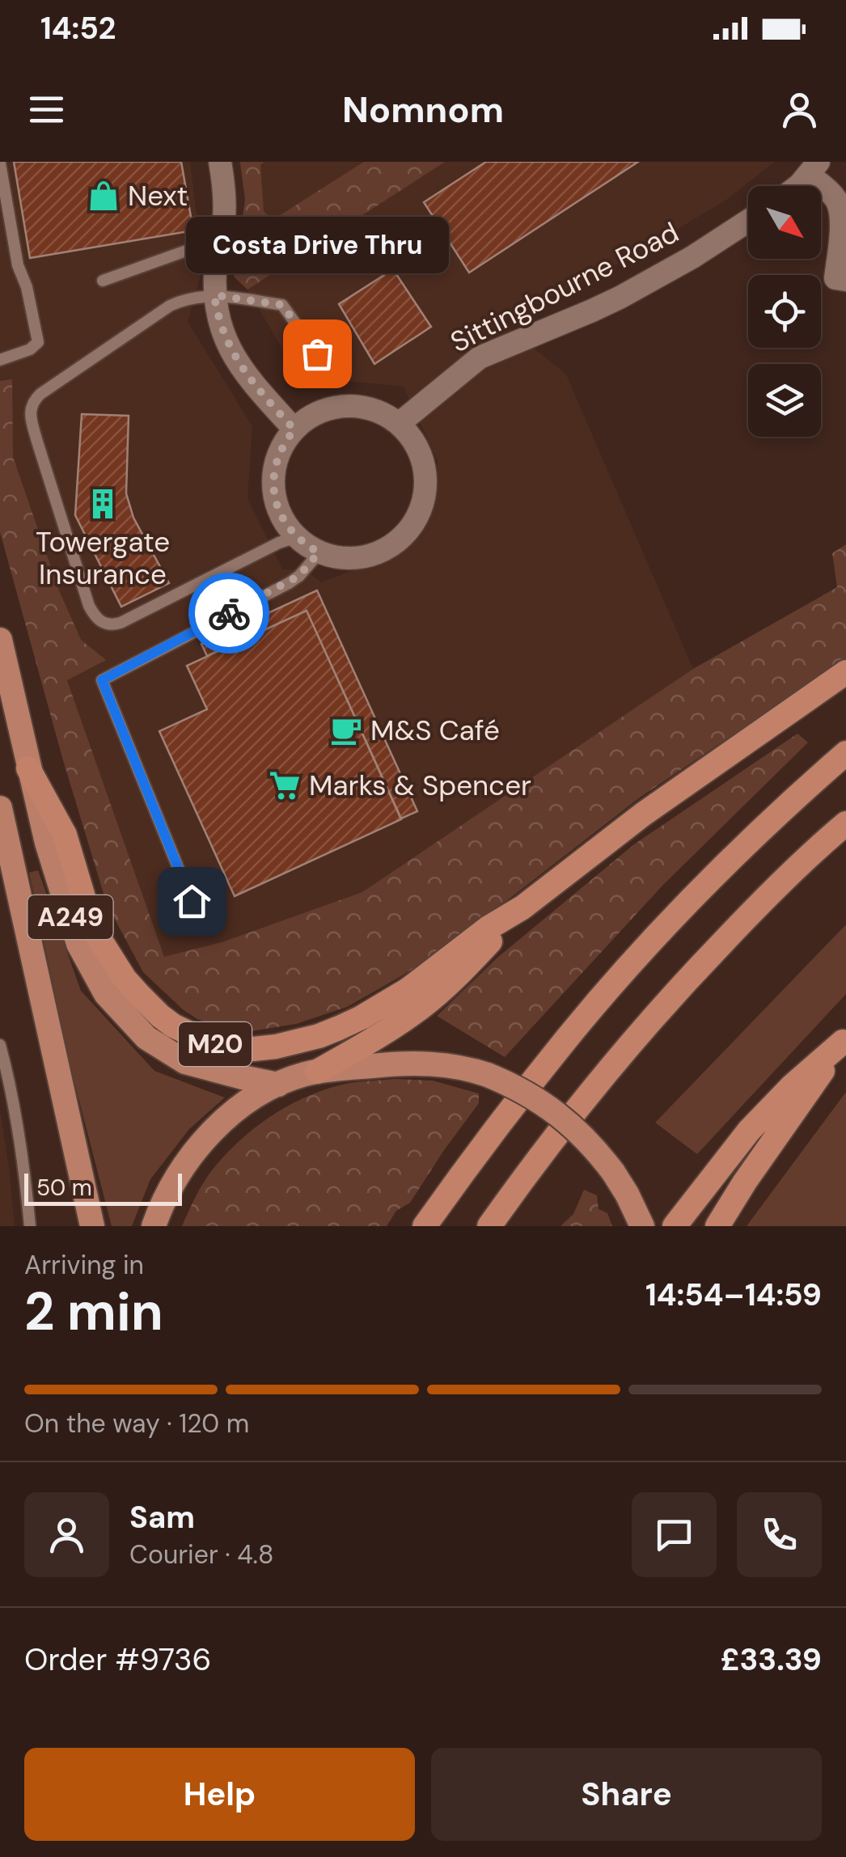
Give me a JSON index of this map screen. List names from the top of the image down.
{
  "streets": {
    "highway": ["A249", "M20"],
    "street": ["Sittingbourne Road"]
  },
  "crossings": [
    ["A249", "M20"]
  ],
  "places": {
    "shop": ["Next"],
    "other": ["Costa Drive Thru"],
    "building": ["Towergate Insurance"],
    "cafe": ["M&S Café"],
    "supermarket": ["Marks & Spencer"]
  },
  "scale_bar": "50 m",
  "north": "bottom right",
  "page": {
    "status": "14:52",
    "header": "Nomnom",
    "bubble": "Costa Drive Thru",
    "scale": "50 m",
    "heading": ["2 min", "Arriving in", "14:54–14:59"],
    "panel": [
      "Sam",
      "Courier · 4.8",
      "Order #9736",
      "£33.39"
    ],
    "bar": "On the way · 120 m",
    "buttons": ["Help", "Share"]
  }
}
